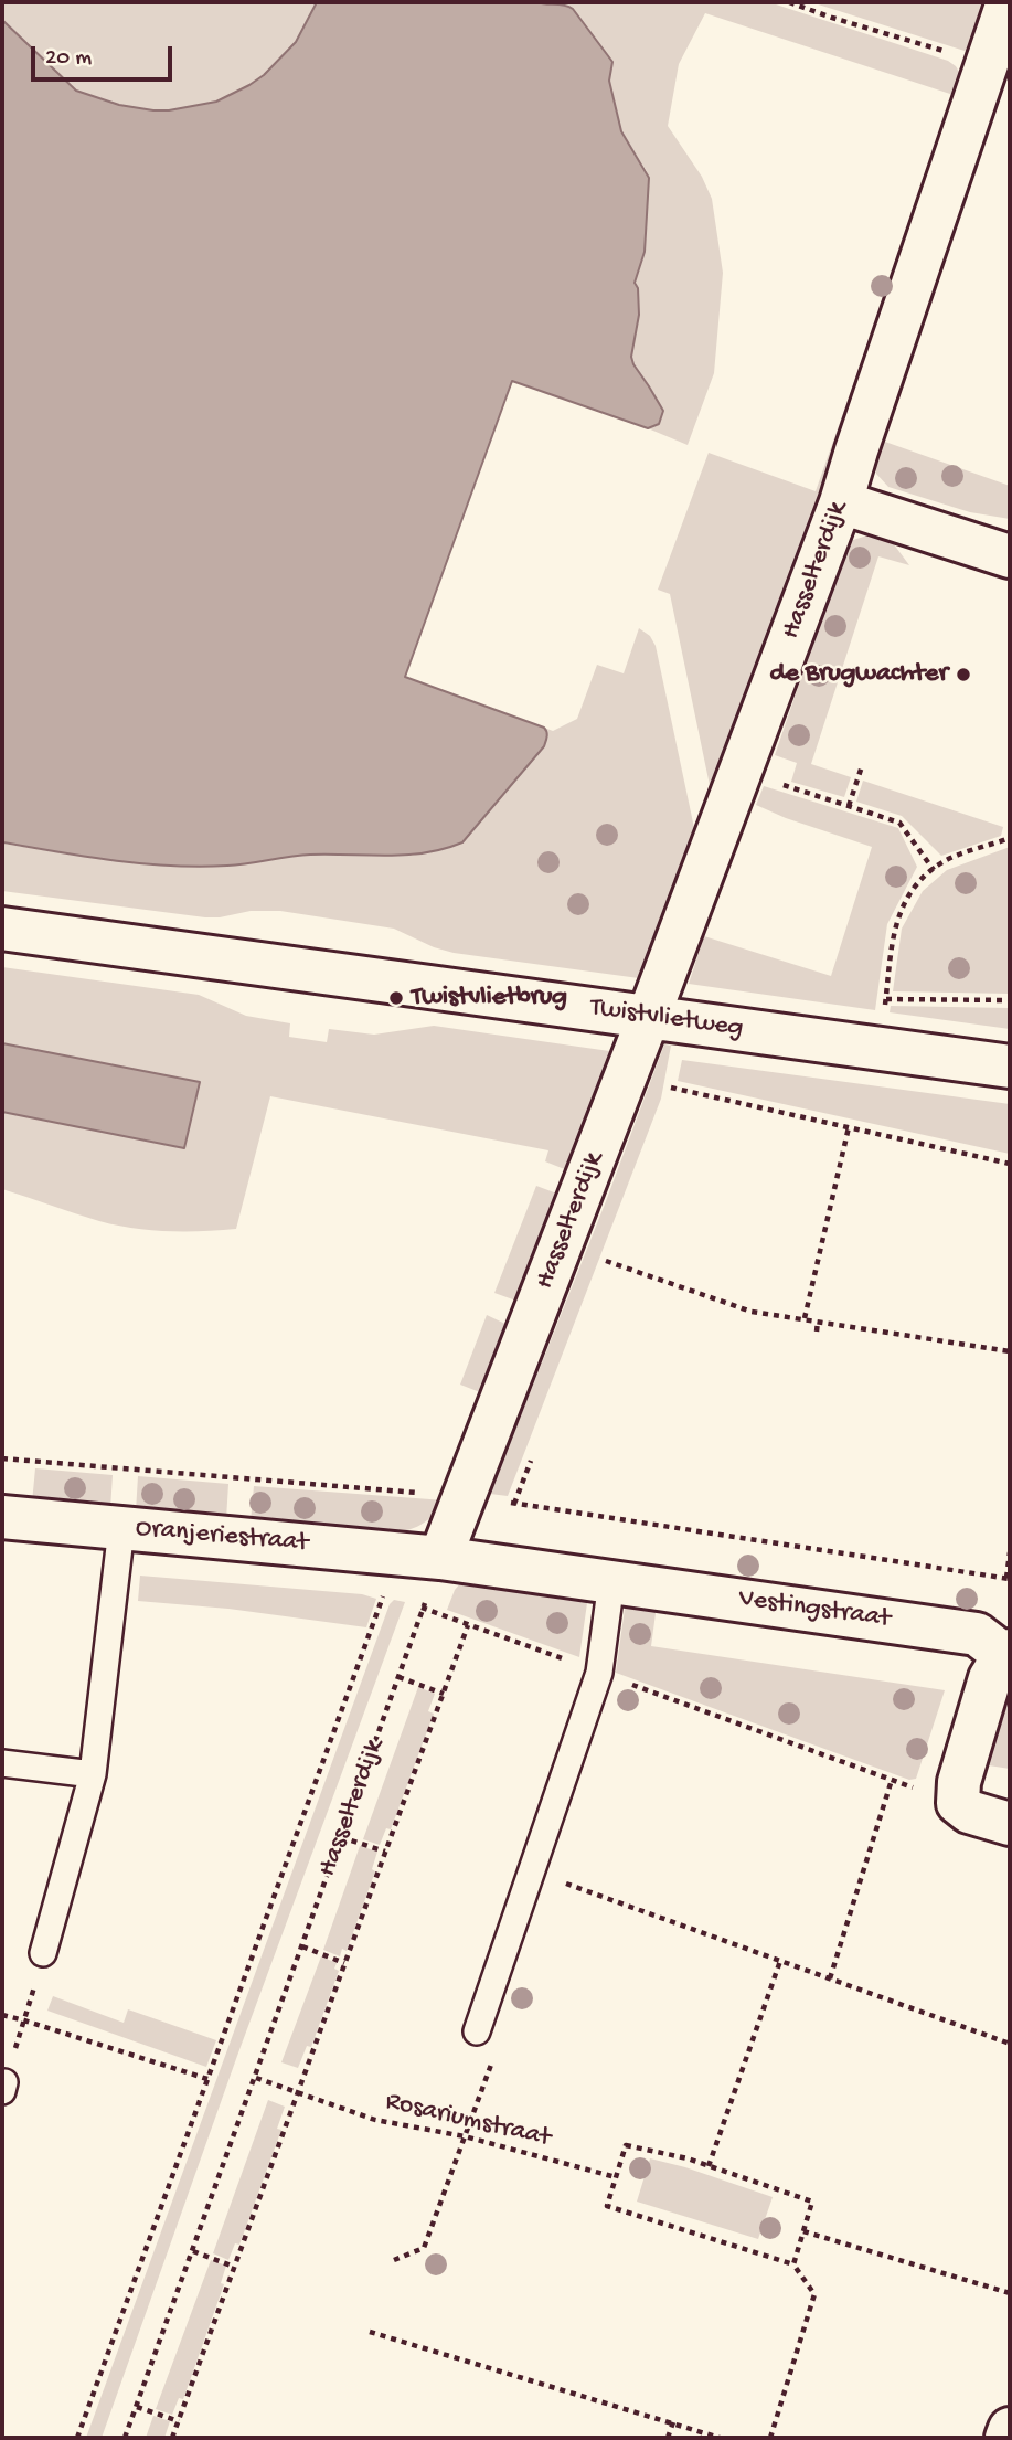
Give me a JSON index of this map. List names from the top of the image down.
{
  "streets": {
    "street": [
      "Hasselterdijk",
      "Twistvlietweg",
      "Oranjeriestraat",
      "Vestingstraat"
    ],
    "path": ["Rosariumstraat"]
  },
  "crossings": [
    ["Hasselterdijk", "Twistvlietweg"],
    ["Hasselterdijk", "Oranjeriestraat"],
    ["Hasselterdijk", "Vestingstraat"],
    ["Hasselterdijk", "Rosariumstraat"],
    ["Oranjeriestraat", "Vestingstraat"]
  ],
  "places": ["de Brugwachter", "Twistvlietbrug"],
  "scale_bar": "20 m"
}
